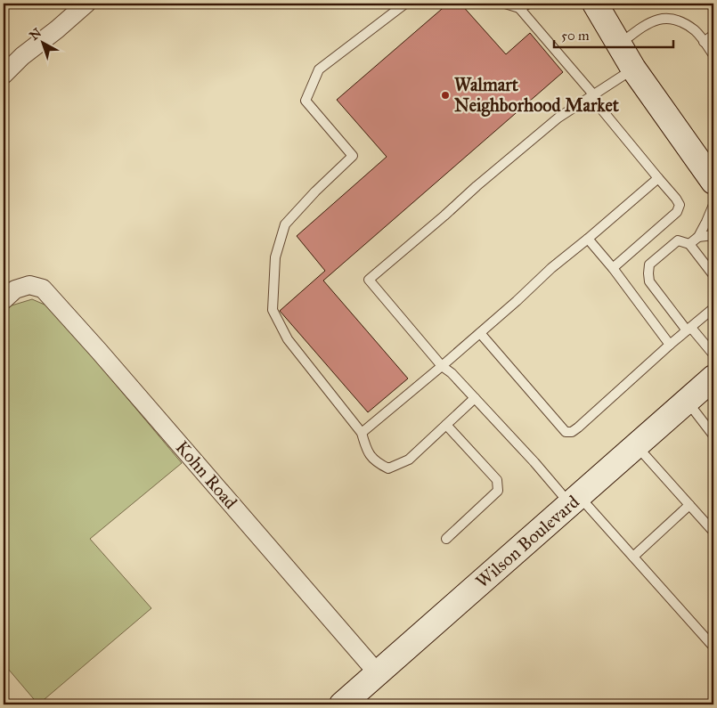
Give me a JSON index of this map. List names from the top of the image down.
{
  "streets": {
    "main road": ["Wilson Boulevard"],
    "street": ["Kohn Road"]
  },
  "crossings": [
    ["Kohn Road", "Wilson Boulevard"]
  ],
  "places": ["Walmart Neighborhood Market"],
  "scale_bar": "50 m",
  "north": "top left"
}
